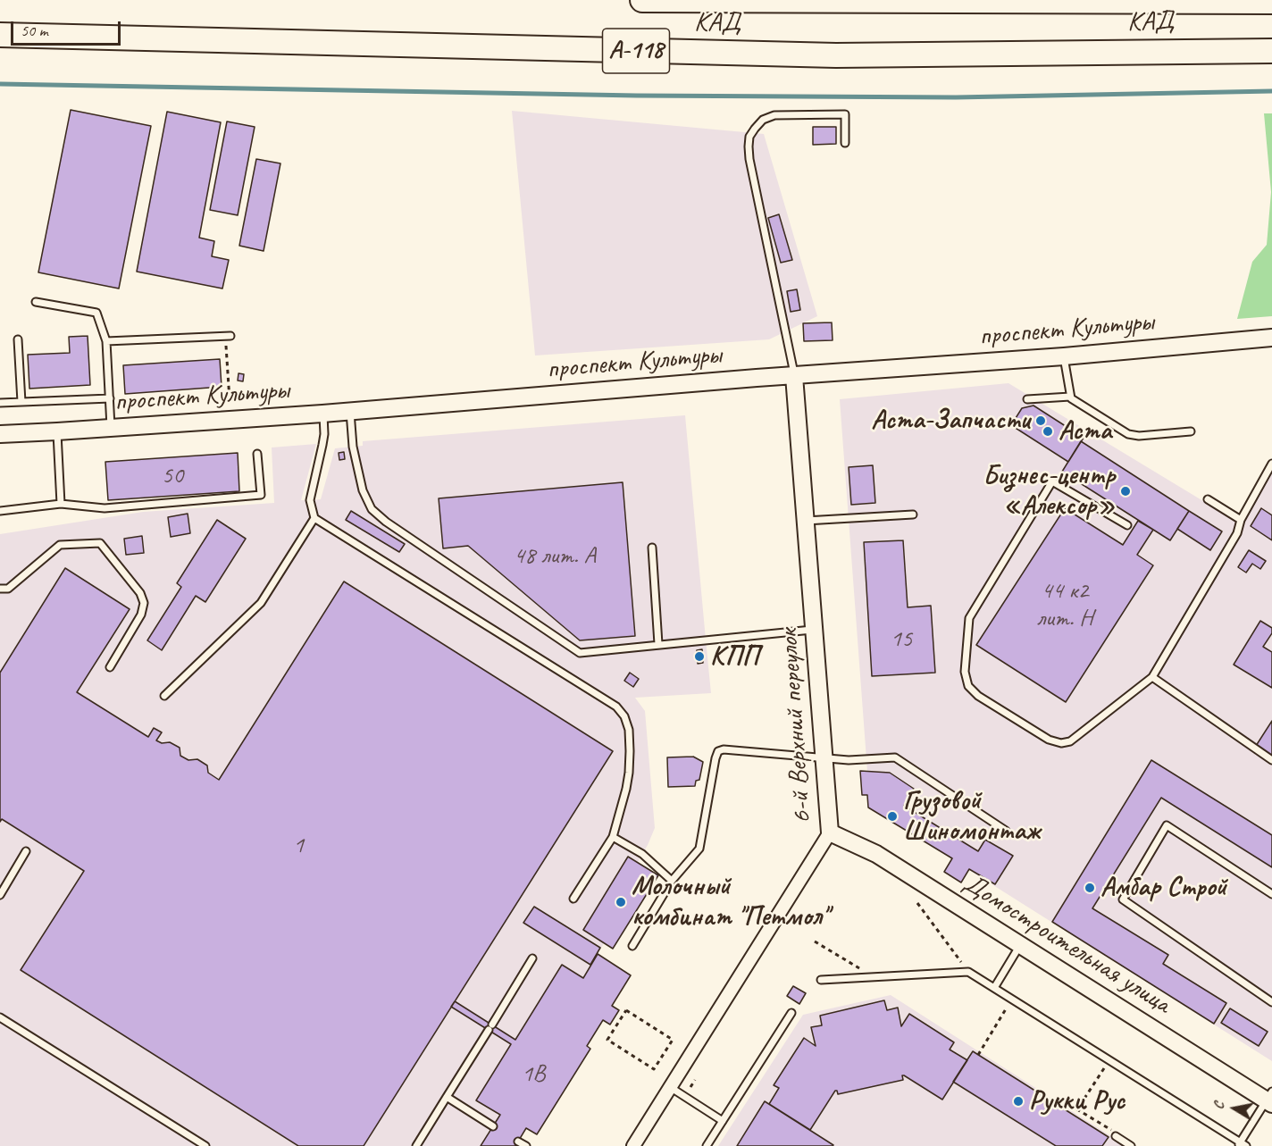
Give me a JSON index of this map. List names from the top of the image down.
{
  "streets": {
    "highway": ["КАД", "А-118"],
    "street": ["проспект Культуры", "6-й Верхний переулок", "Домостроительная улица"]
  },
  "crossings": [
    ["проспект Культуры", "6-й Верхний переулок"],
    ["6-й Верхний переулок", "Домостроительная улица"]
  ],
  "places": [
    "Аста-Запчасти",
    "Аста",
    "Бизнес-центр «Алексор»",
    "КПП",
    "Грузовой Шиномонтаж",
    "Амбар Строй",
    "Молочный комбинат \"Петмол\"",
    "Рукки Рус"
  ],
  "house_numbers": [
    "50",
    "48 лит. А",
    "44 к2 лит. Н",
    "15",
    "1",
    "1В"
  ],
  "scale_bar": "50 m",
  "north": "left"
}
